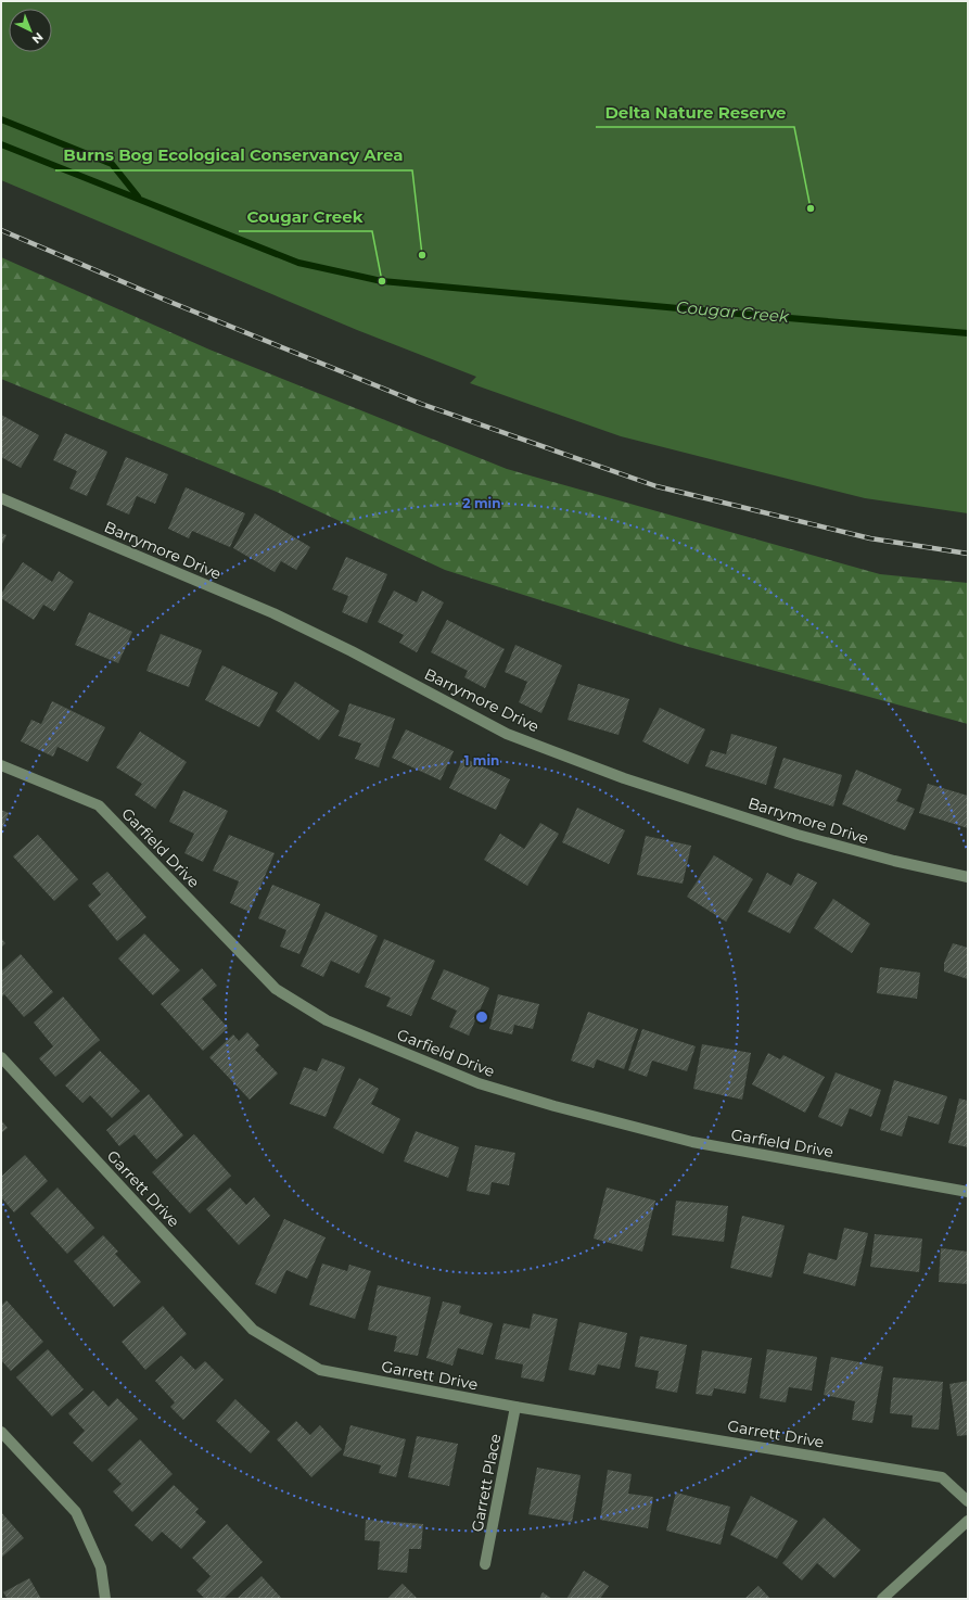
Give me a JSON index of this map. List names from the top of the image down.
{
  "streets": {
    "street": [
      "Barrymore Drive",
      "Garfield Drive",
      "Garrett Drive",
      "Garrett Place"
    ]
  },
  "crossings": [
    ["Garrett Drive", "Garrett Place"]
  ],
  "water": ["Cougar Creek"],
  "places": ["Delta Nature Reserve", "Burns Bog Ecological Conservancy Area", "Cougar Creek"],
  "north": "bottom right",
  "rings": ["2 min", "1 min"]
}
